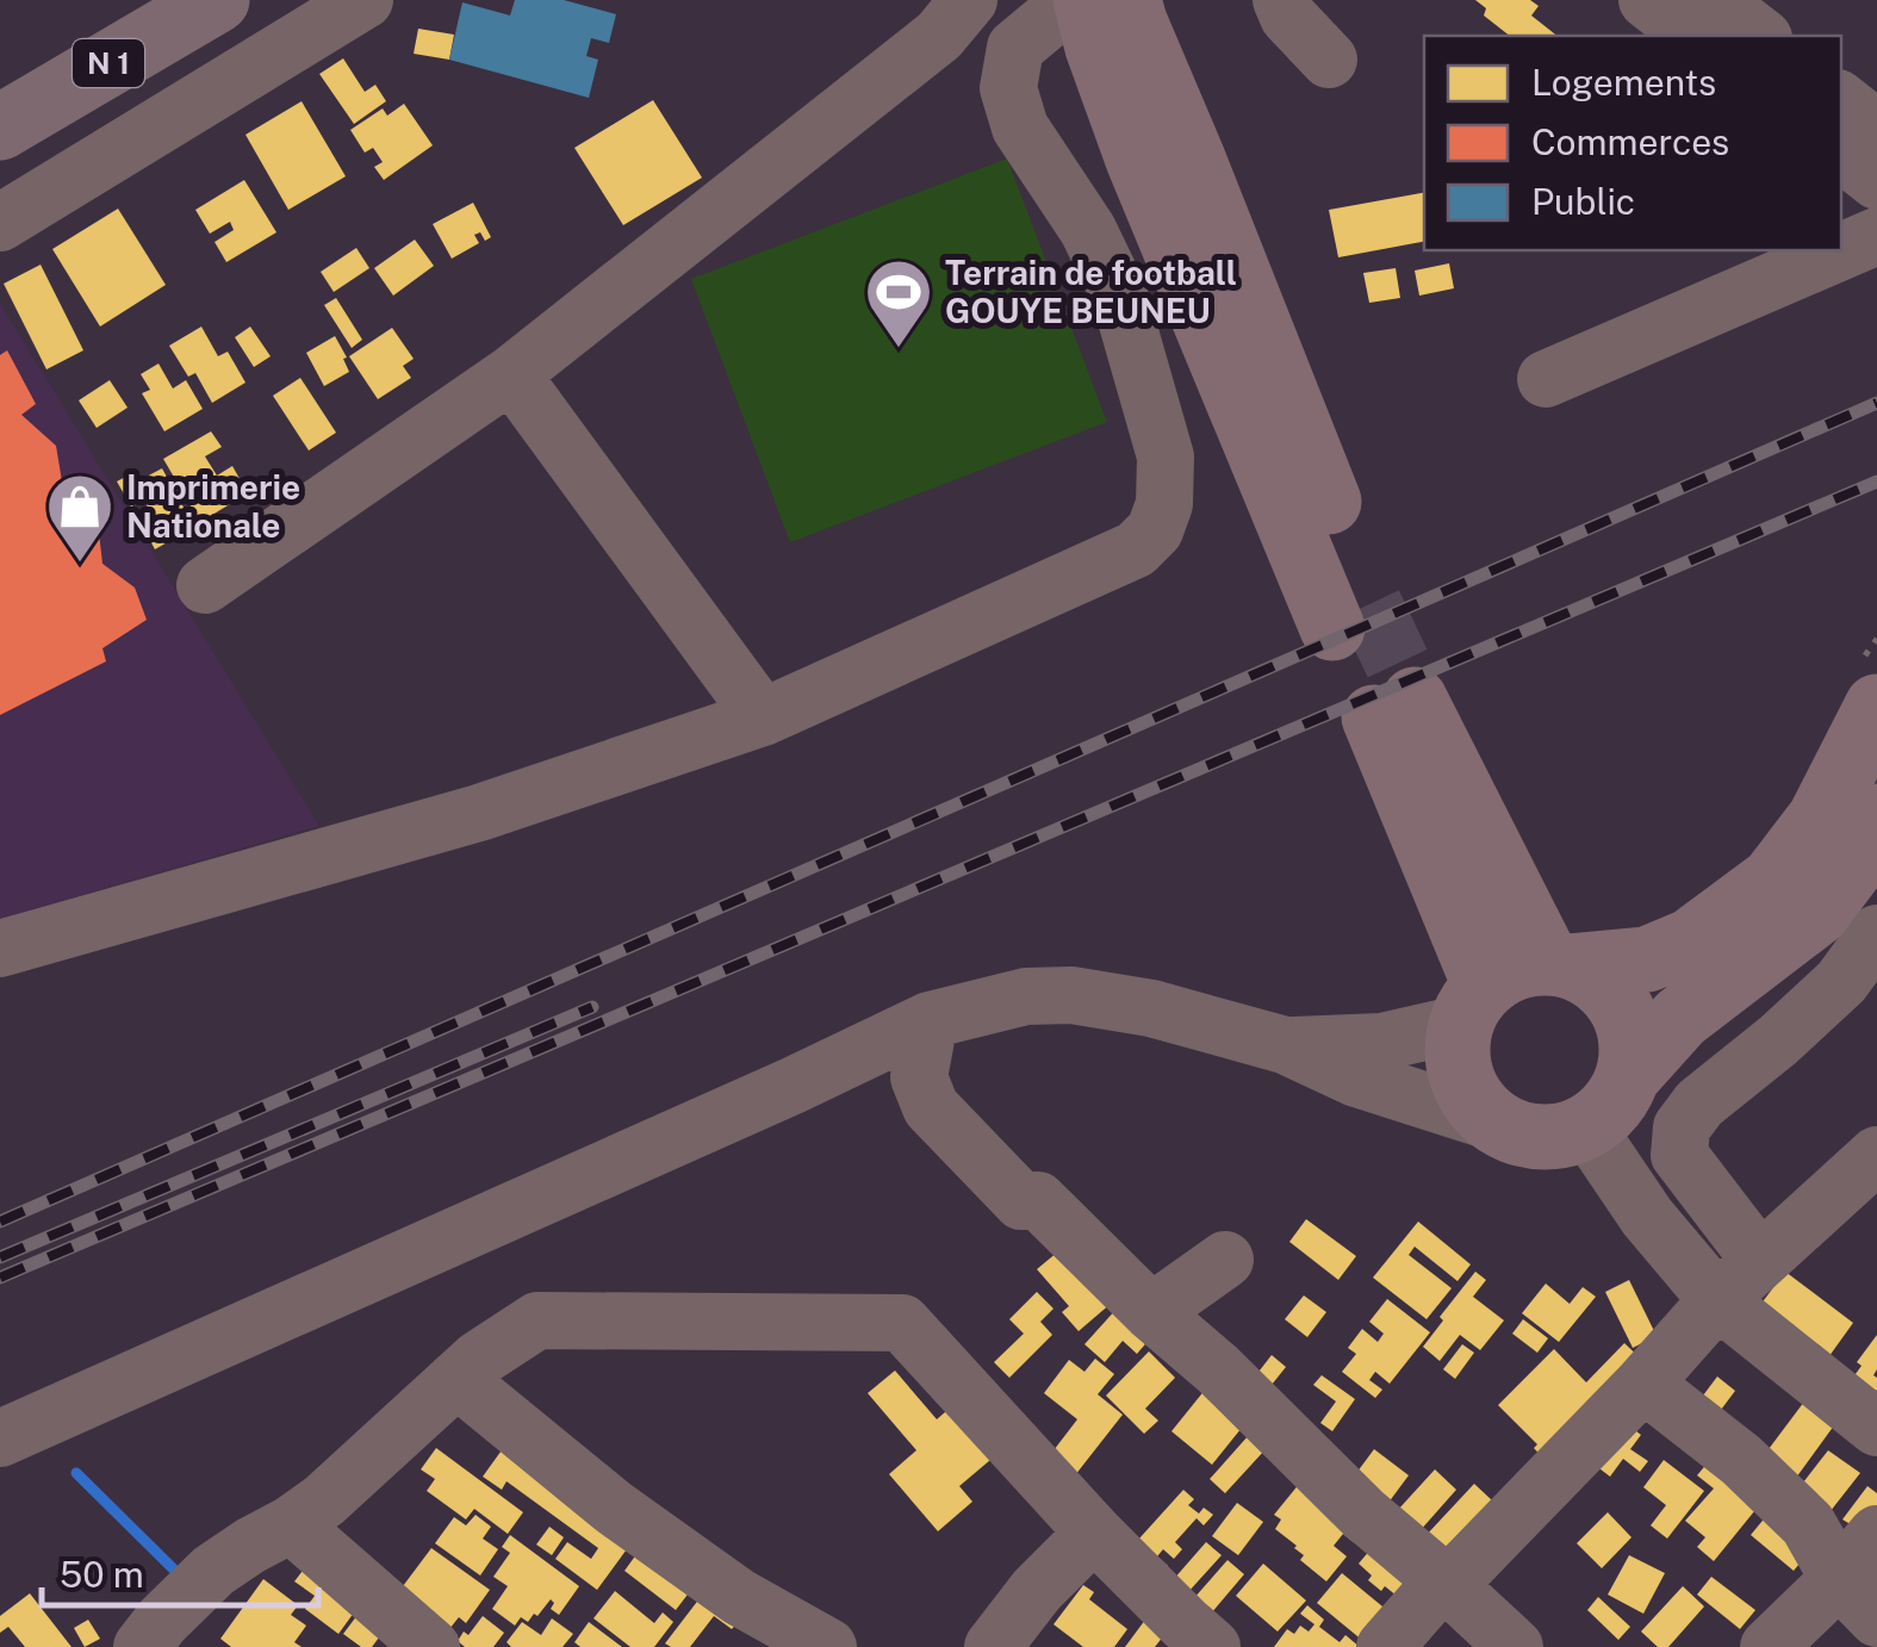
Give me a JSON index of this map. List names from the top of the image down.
{
  "streets": {
    "highway": ["N 1"]
  },
  "places": {
    "sports": ["Terrain de football GOUYE BEUNEU"],
    "shop": ["Imprimerie Nationale"]
  },
  "legend": ["Logements", "Commerces", "Public"],
  "scale_bar": "50 m"
}
